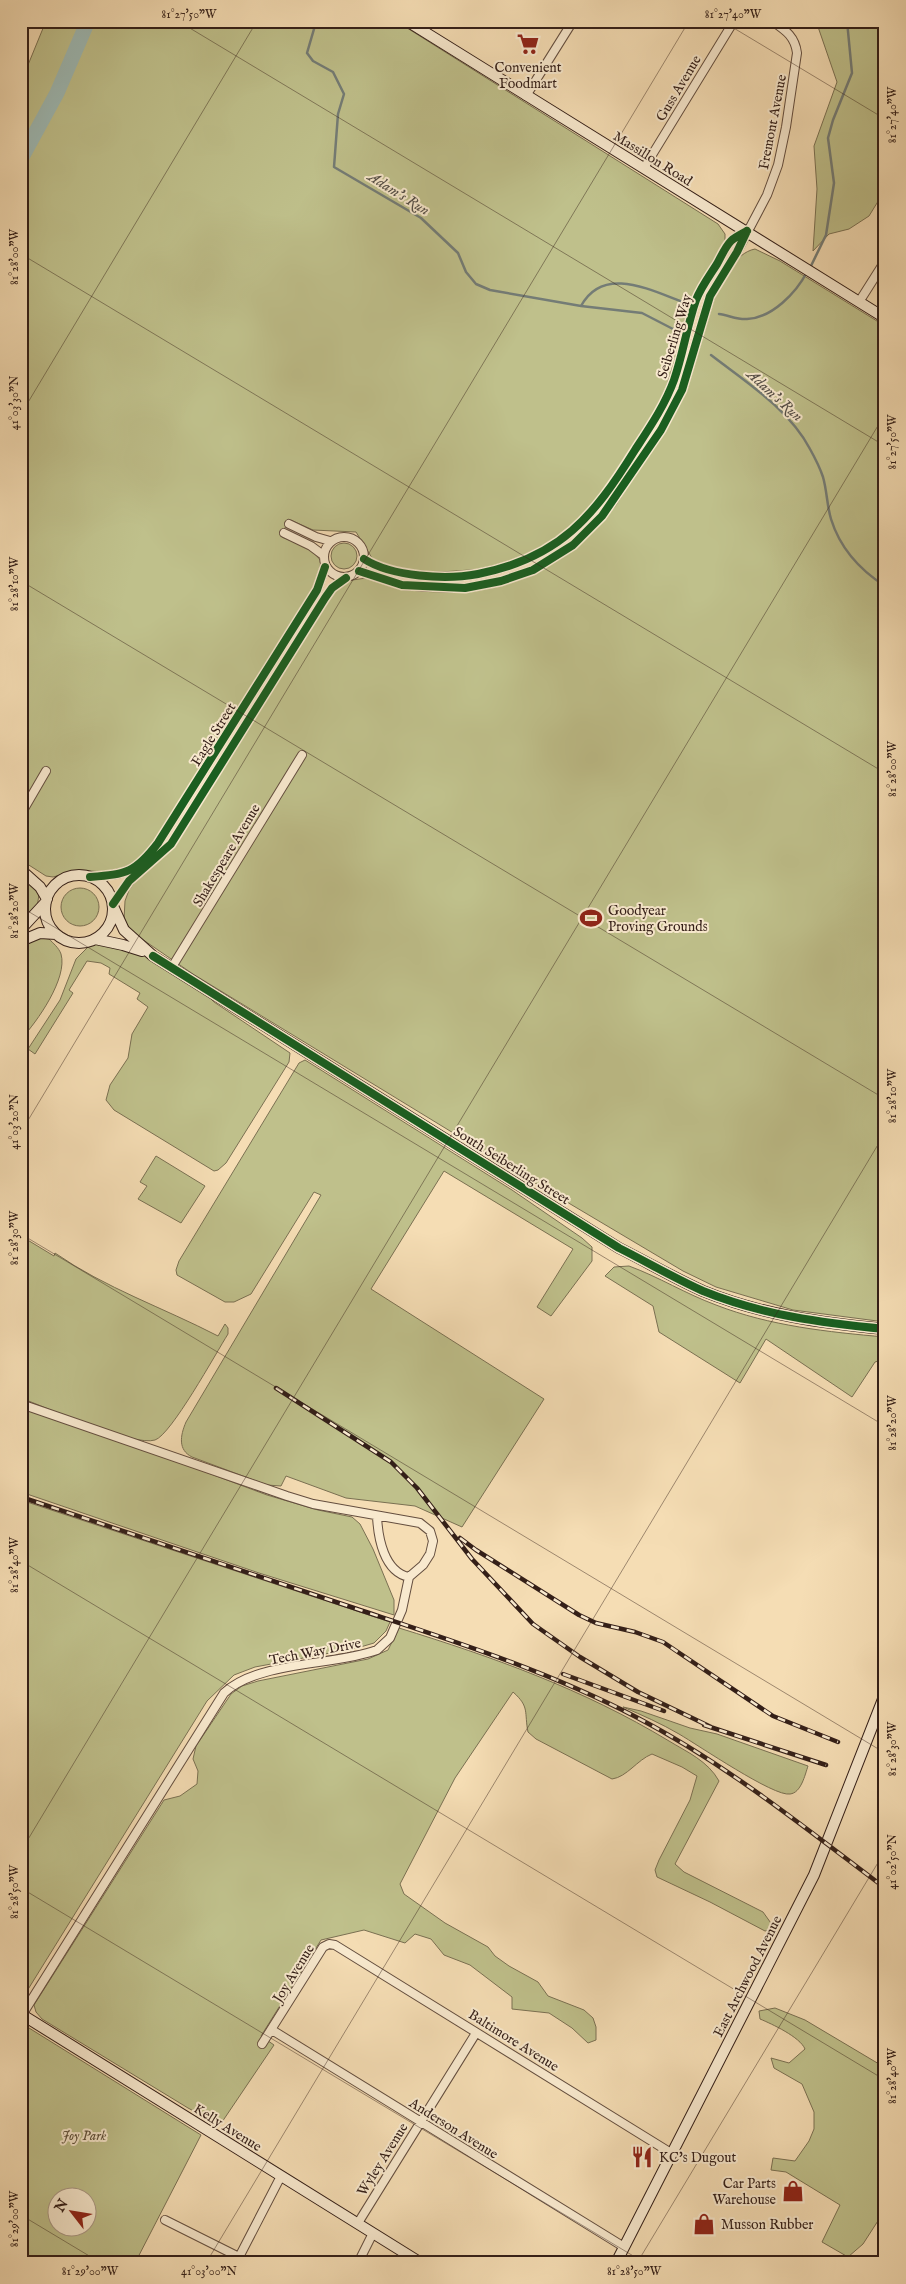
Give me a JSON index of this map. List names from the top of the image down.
{
  "streets": {
    "main road": [
      "Massillon Road",
      "South Seiberling Street",
      "East Archwood Avenue",
      "Kelly Avenue"
    ],
    "street": [
      "Guss Avenue",
      "Fremont Avenue",
      "Seiberling Way",
      "Eagle Street",
      "Shakespeare Avenue",
      "Tech Way Drive",
      "Joy Avenue",
      "Baltimore Avenue",
      "Anderson Avenue",
      "Wyley Avenue"
    ]
  },
  "crossings": [
    ["Guss Avenue", "Massillon Road"],
    ["Fremont Avenue", "Massillon Road"],
    ["Fremont Avenue", "Seiberling Way"],
    ["Massillon Road", "Seiberling Way"],
    ["Seiberling Way", "Eagle Street"],
    ["Eagle Street", "South Seiberling Street"],
    ["Shakespeare Avenue", "South Seiberling Street"],
    ["Tech Way Drive", "Kelly Avenue"],
    ["Joy Avenue", "Baltimore Avenue"],
    ["Joy Avenue", "Anderson Avenue"],
    ["East Archwood Avenue", "Baltimore Avenue"],
    ["East Archwood Avenue", "Anderson Avenue"],
    ["Baltimore Avenue", "Wyley Avenue"],
    ["Kelly Avenue", "Wyley Avenue"],
    ["Anderson Avenue", "Wyley Avenue"]
  ],
  "water": ["Adam's Run"],
  "parks": ["Joy Park"],
  "places": {
    "supermarket": ["Convenient Foodmart"],
    "sports": ["Goodyear Proving Grounds"],
    "restaurant": ["KC's Dugout"],
    "shop": ["Car Parts Warehouse", "Musson Rubber"]
  },
  "north": "top left",
  "coordinates": [
    "81°27'50\"W",
    "81°27'40\"W",
    "81°28'00\"W",
    "41°03'30\"N",
    "81°28'10\"W",
    "81°28'20\"W",
    "41°03'20\"N",
    "81°28'30\"W",
    "81°28'40\"W",
    "41°02'50\"N",
    "81°28'50\"W",
    "81°29'00\"W",
    "41°03'00\"N"
  ]
}
